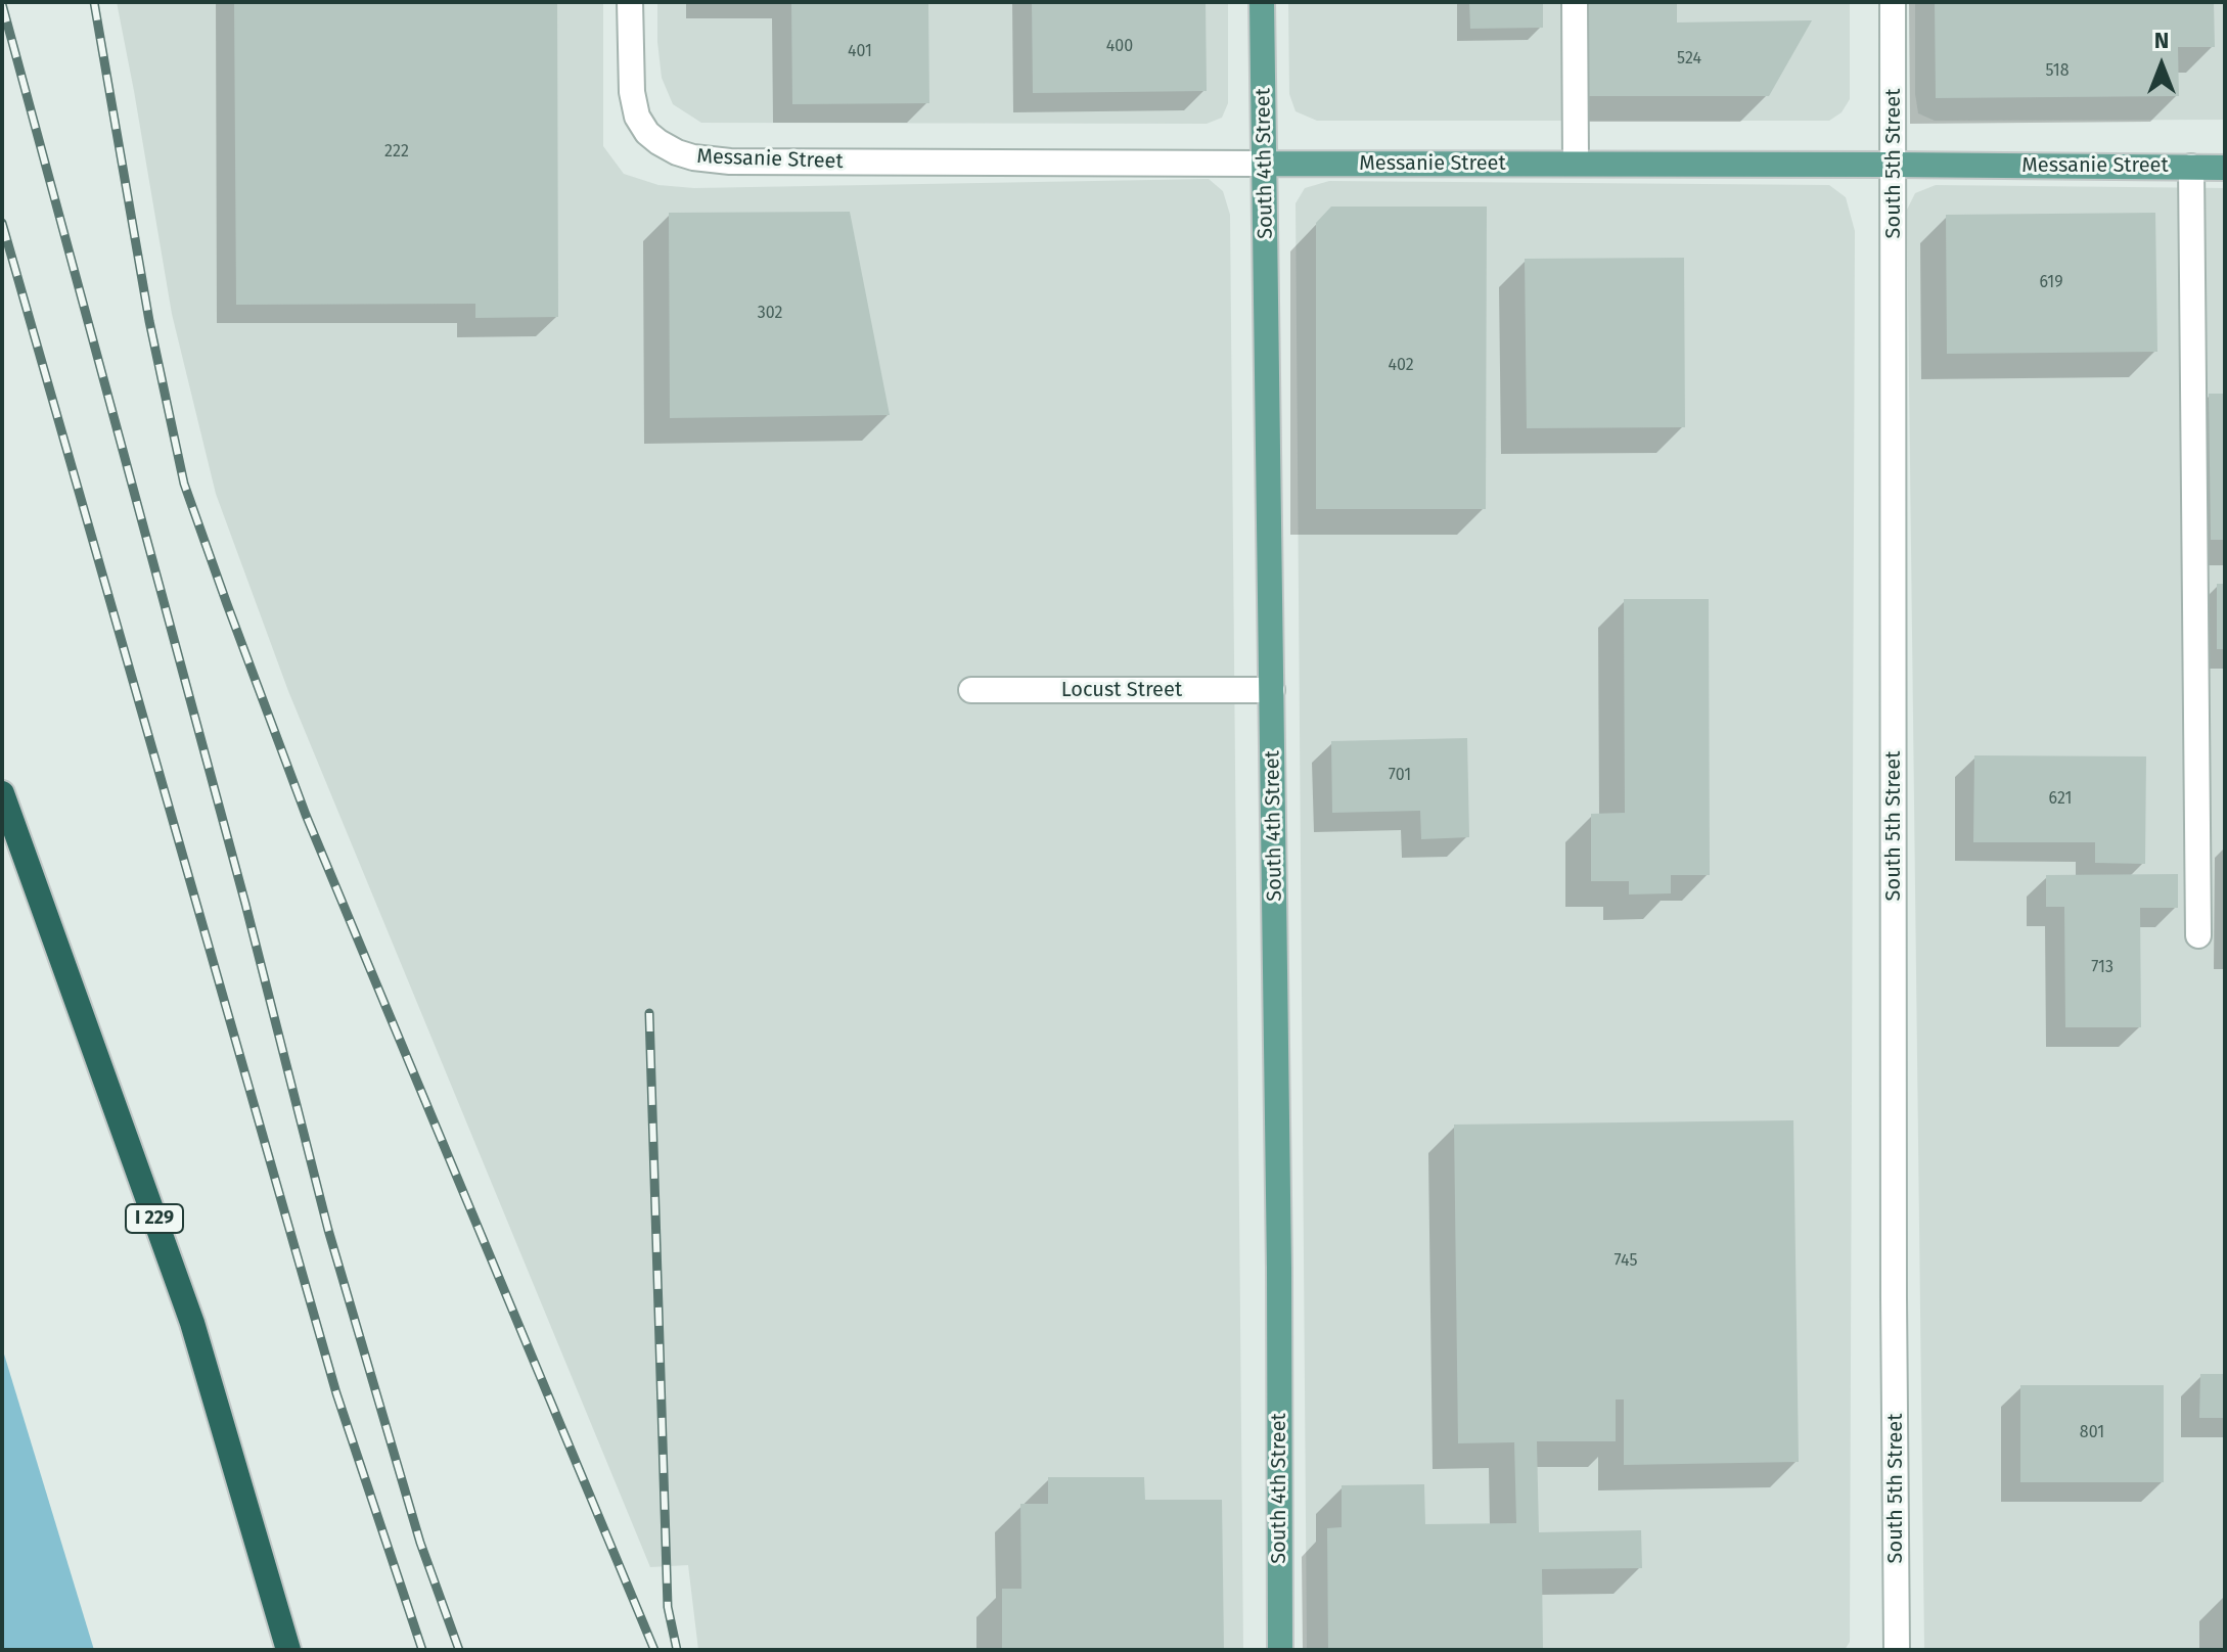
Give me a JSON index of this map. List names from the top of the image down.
{
  "streets": {
    "highway": ["I 229"],
    "main road": ["Messanie Street", "South 4th Street"],
    "street": ["South 5th Street", "Locust Street"]
  },
  "crossings": [
    ["Messanie Street", "South 4th Street"],
    ["Messanie Street", "South 5th Street"],
    ["South 4th Street", "Locust Street"]
  ],
  "house_numbers": [
    "400",
    "401",
    "524",
    "518",
    "222",
    "619",
    "302",
    "402",
    "701",
    "621",
    "713",
    "745",
    "801"
  ],
  "north": "top"
}
